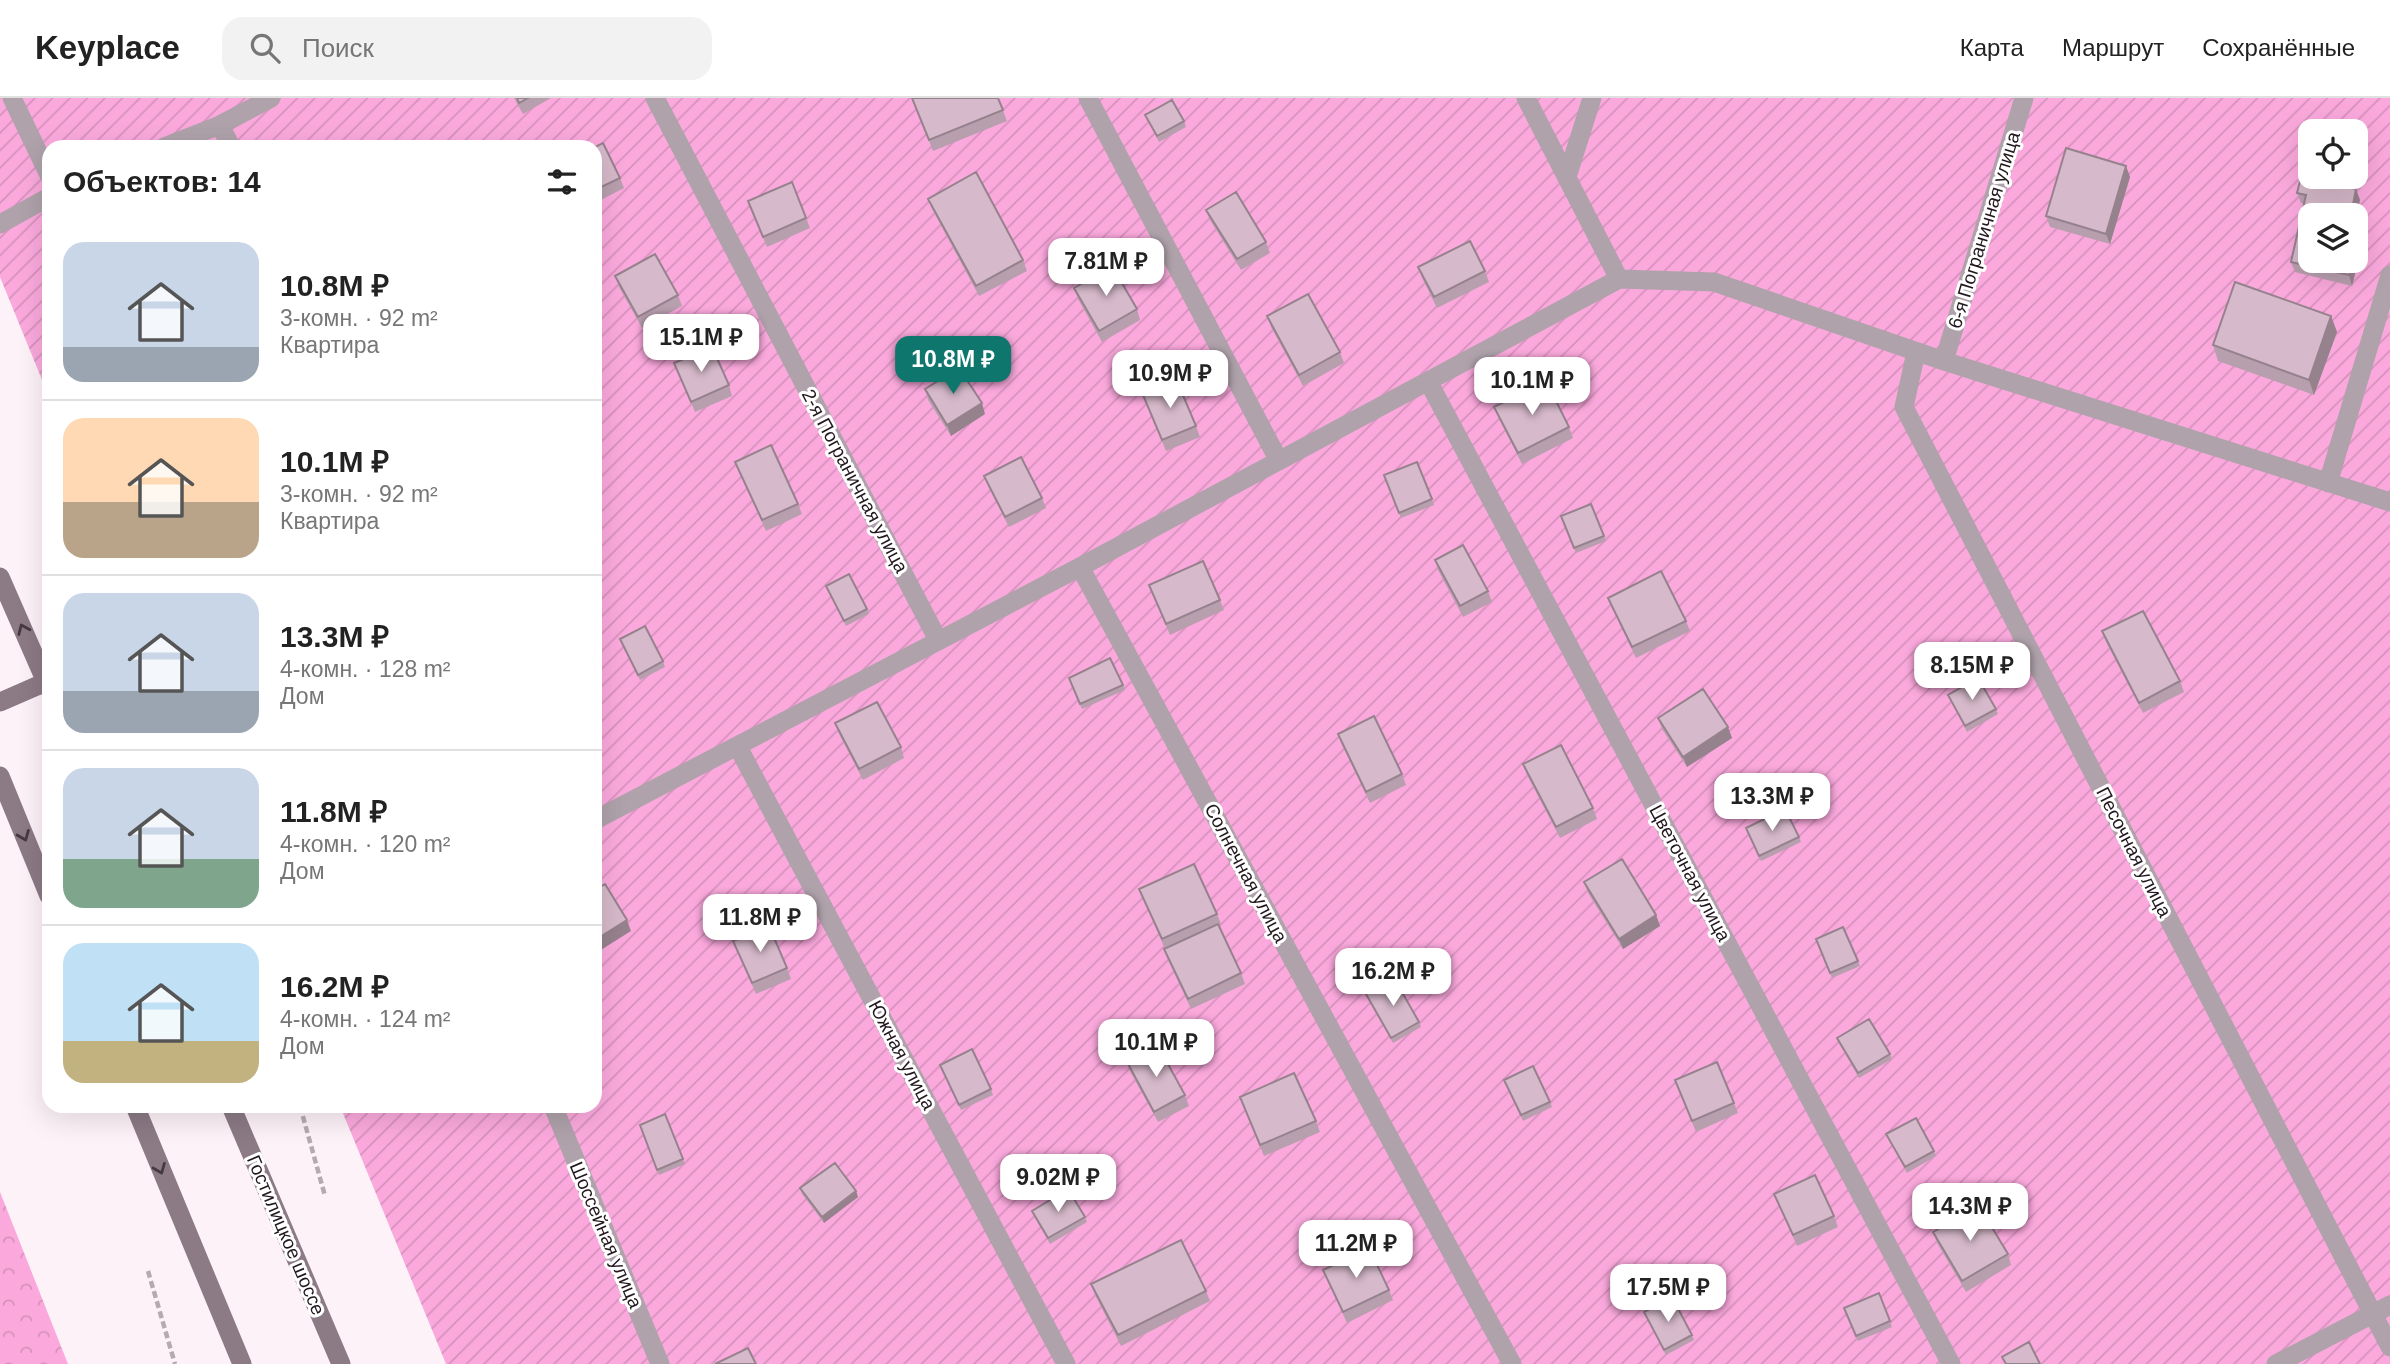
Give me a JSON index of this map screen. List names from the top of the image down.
{
  "streets": {
    "main road": ["Гостилицкое шоссе"],
    "street": [
      "6-я Пограничная улица",
      "2-я Пограничная улица",
      "Песочная улица",
      "Солнечная улица",
      "Цветочная улица",
      "Южная улица",
      "Шоссейная улица"
    ]
  },
  "page": {
    "header": "Keyplace",
    "search": "Поиск",
    "nav": ["Карта", "Маршрут", "Сохранённые"],
    "heading": "Объектов: 14",
    "list": [
      {
        "name": "10.8M ₽",
        "note": "3-комн. · 92 m² · Квартира"
      },
      {
        "name": "10.1M ₽",
        "note": "3-комн. · 92 m² · Квартира"
      },
      {
        "name": "13.3M ₽",
        "note": "4-комн. · 128 m² · Дом"
      },
      {
        "name": "11.8M ₽",
        "note": "4-комн. · 120 m² · Дом"
      },
      {
        "name": "16.2M ₽",
        "note": "4-комн. · 124 m² · Дом"
      }
    ],
    "price": [
      "7.81M ₽",
      "15.1M ₽",
      "10.8M ₽",
      "10.9M ₽",
      "10.1M ₽",
      "8.15M ₽",
      "13.3M ₽",
      "11.8M ₽",
      "16.2M ₽",
      "10.1M ₽",
      "9.02M ₽",
      "14.3M ₽",
      "11.2M ₽",
      "17.5M ₽"
    ]
  }
}
